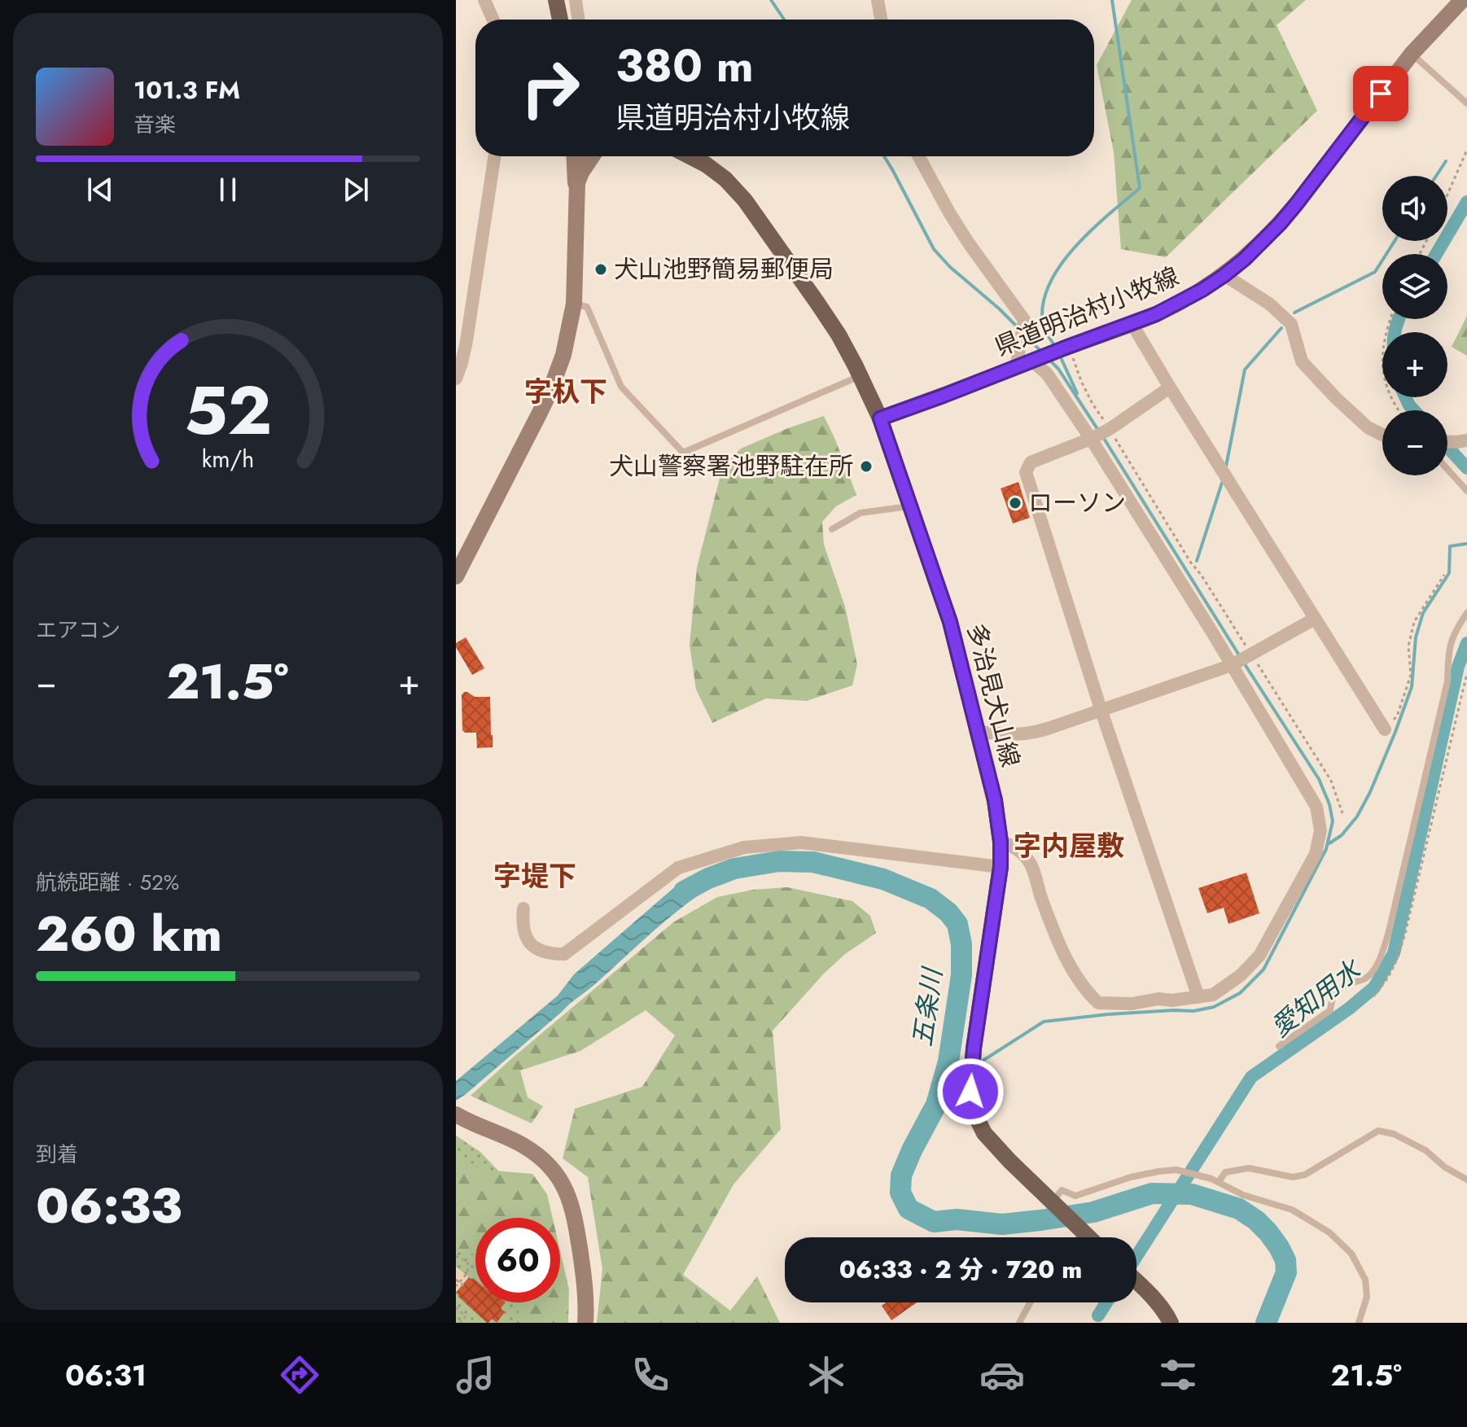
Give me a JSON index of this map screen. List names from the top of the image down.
{
  "streets": {
    "main road": ["県道明治村小牧線", "多治見犬山線"]
  },
  "crossings": [
    ["県道明治村小牧線", "多治見犬山線"]
  ],
  "districts": ["字杁下", "字内屋敷", "字堤下"],
  "water": ["愛知用水", "五条川"],
  "places": ["犬山池野簡易郵便局", "犬山警察署池野駐在所", "ローソン"],
  "page": {
    "turn": ["380 m", "県道明治村小牧線"],
    "song": ["101.3 FM", "音楽"],
    "map_buttons": ["+", "−"],
    "tile": [
      "エアコン",
      ["航続距離 · 52%", "260 km"],
      ["到着", "06:33"]
    ],
    "heat": ["−", "21.5°", "+"],
    "limit": "60",
    "trip": "06:33 · 2 分 · 720 m",
    "tabs": ["06:31", "21.5°"],
    "gauge": ["52", "km/h"]
  }
}
